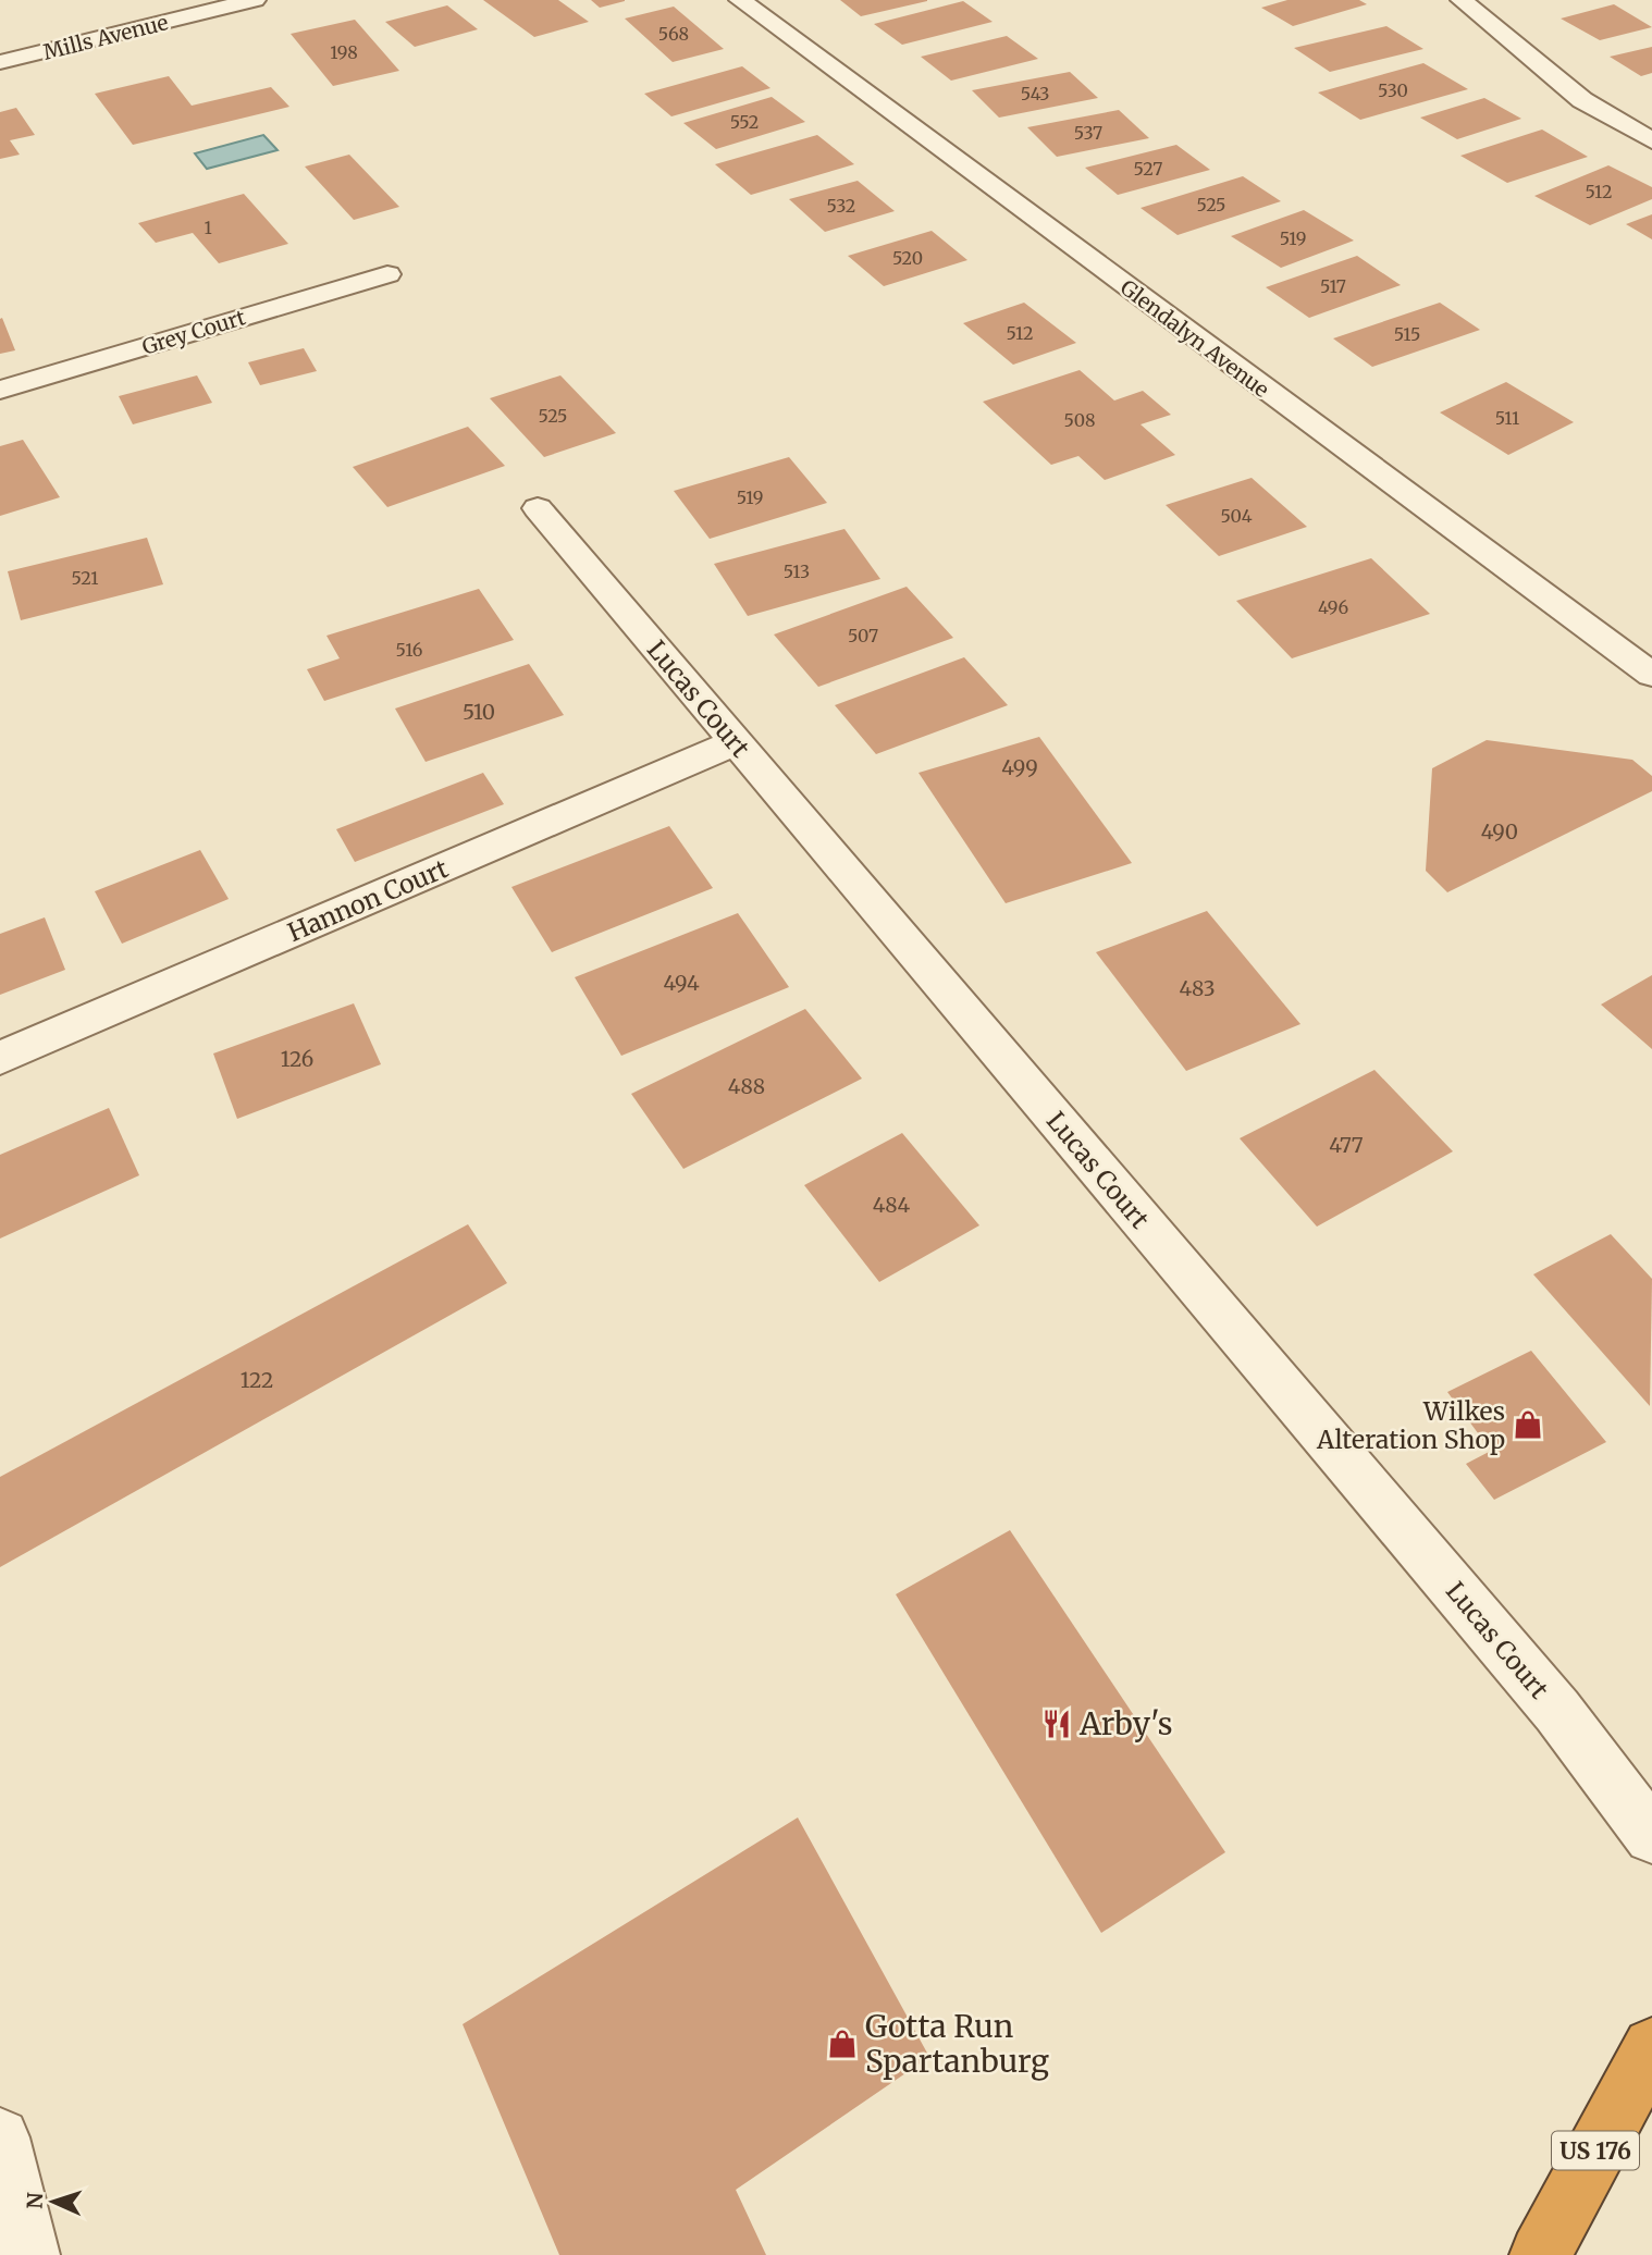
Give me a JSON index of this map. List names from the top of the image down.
{
  "streets": {
    "highway": ["US 176"],
    "street": [
      "Mills Avenue",
      "Grey Court",
      "Glendalyn Avenue",
      "Lucas Court",
      "Hannon Court"
    ]
  },
  "crossings": [
    ["Lucas Court", "Hannon Court"]
  ],
  "places": {
    "shop": ["Wilkes Alteration Shop", "Gotta Run Spartanburg"],
    "restaurant": ["Arby's"]
  },
  "house_numbers": [
    "568",
    "198",
    "530",
    "543",
    "552",
    "537",
    "527",
    "512",
    "525",
    "532",
    "1",
    "519",
    "520",
    "517",
    "512",
    "515",
    "525",
    "511",
    "508",
    "519",
    "504",
    "513",
    "521",
    "496",
    "507",
    "516",
    "510",
    "499",
    "490",
    "494",
    "483",
    "126",
    "488",
    "477",
    "484",
    "122"
  ],
  "north": "left"
}
